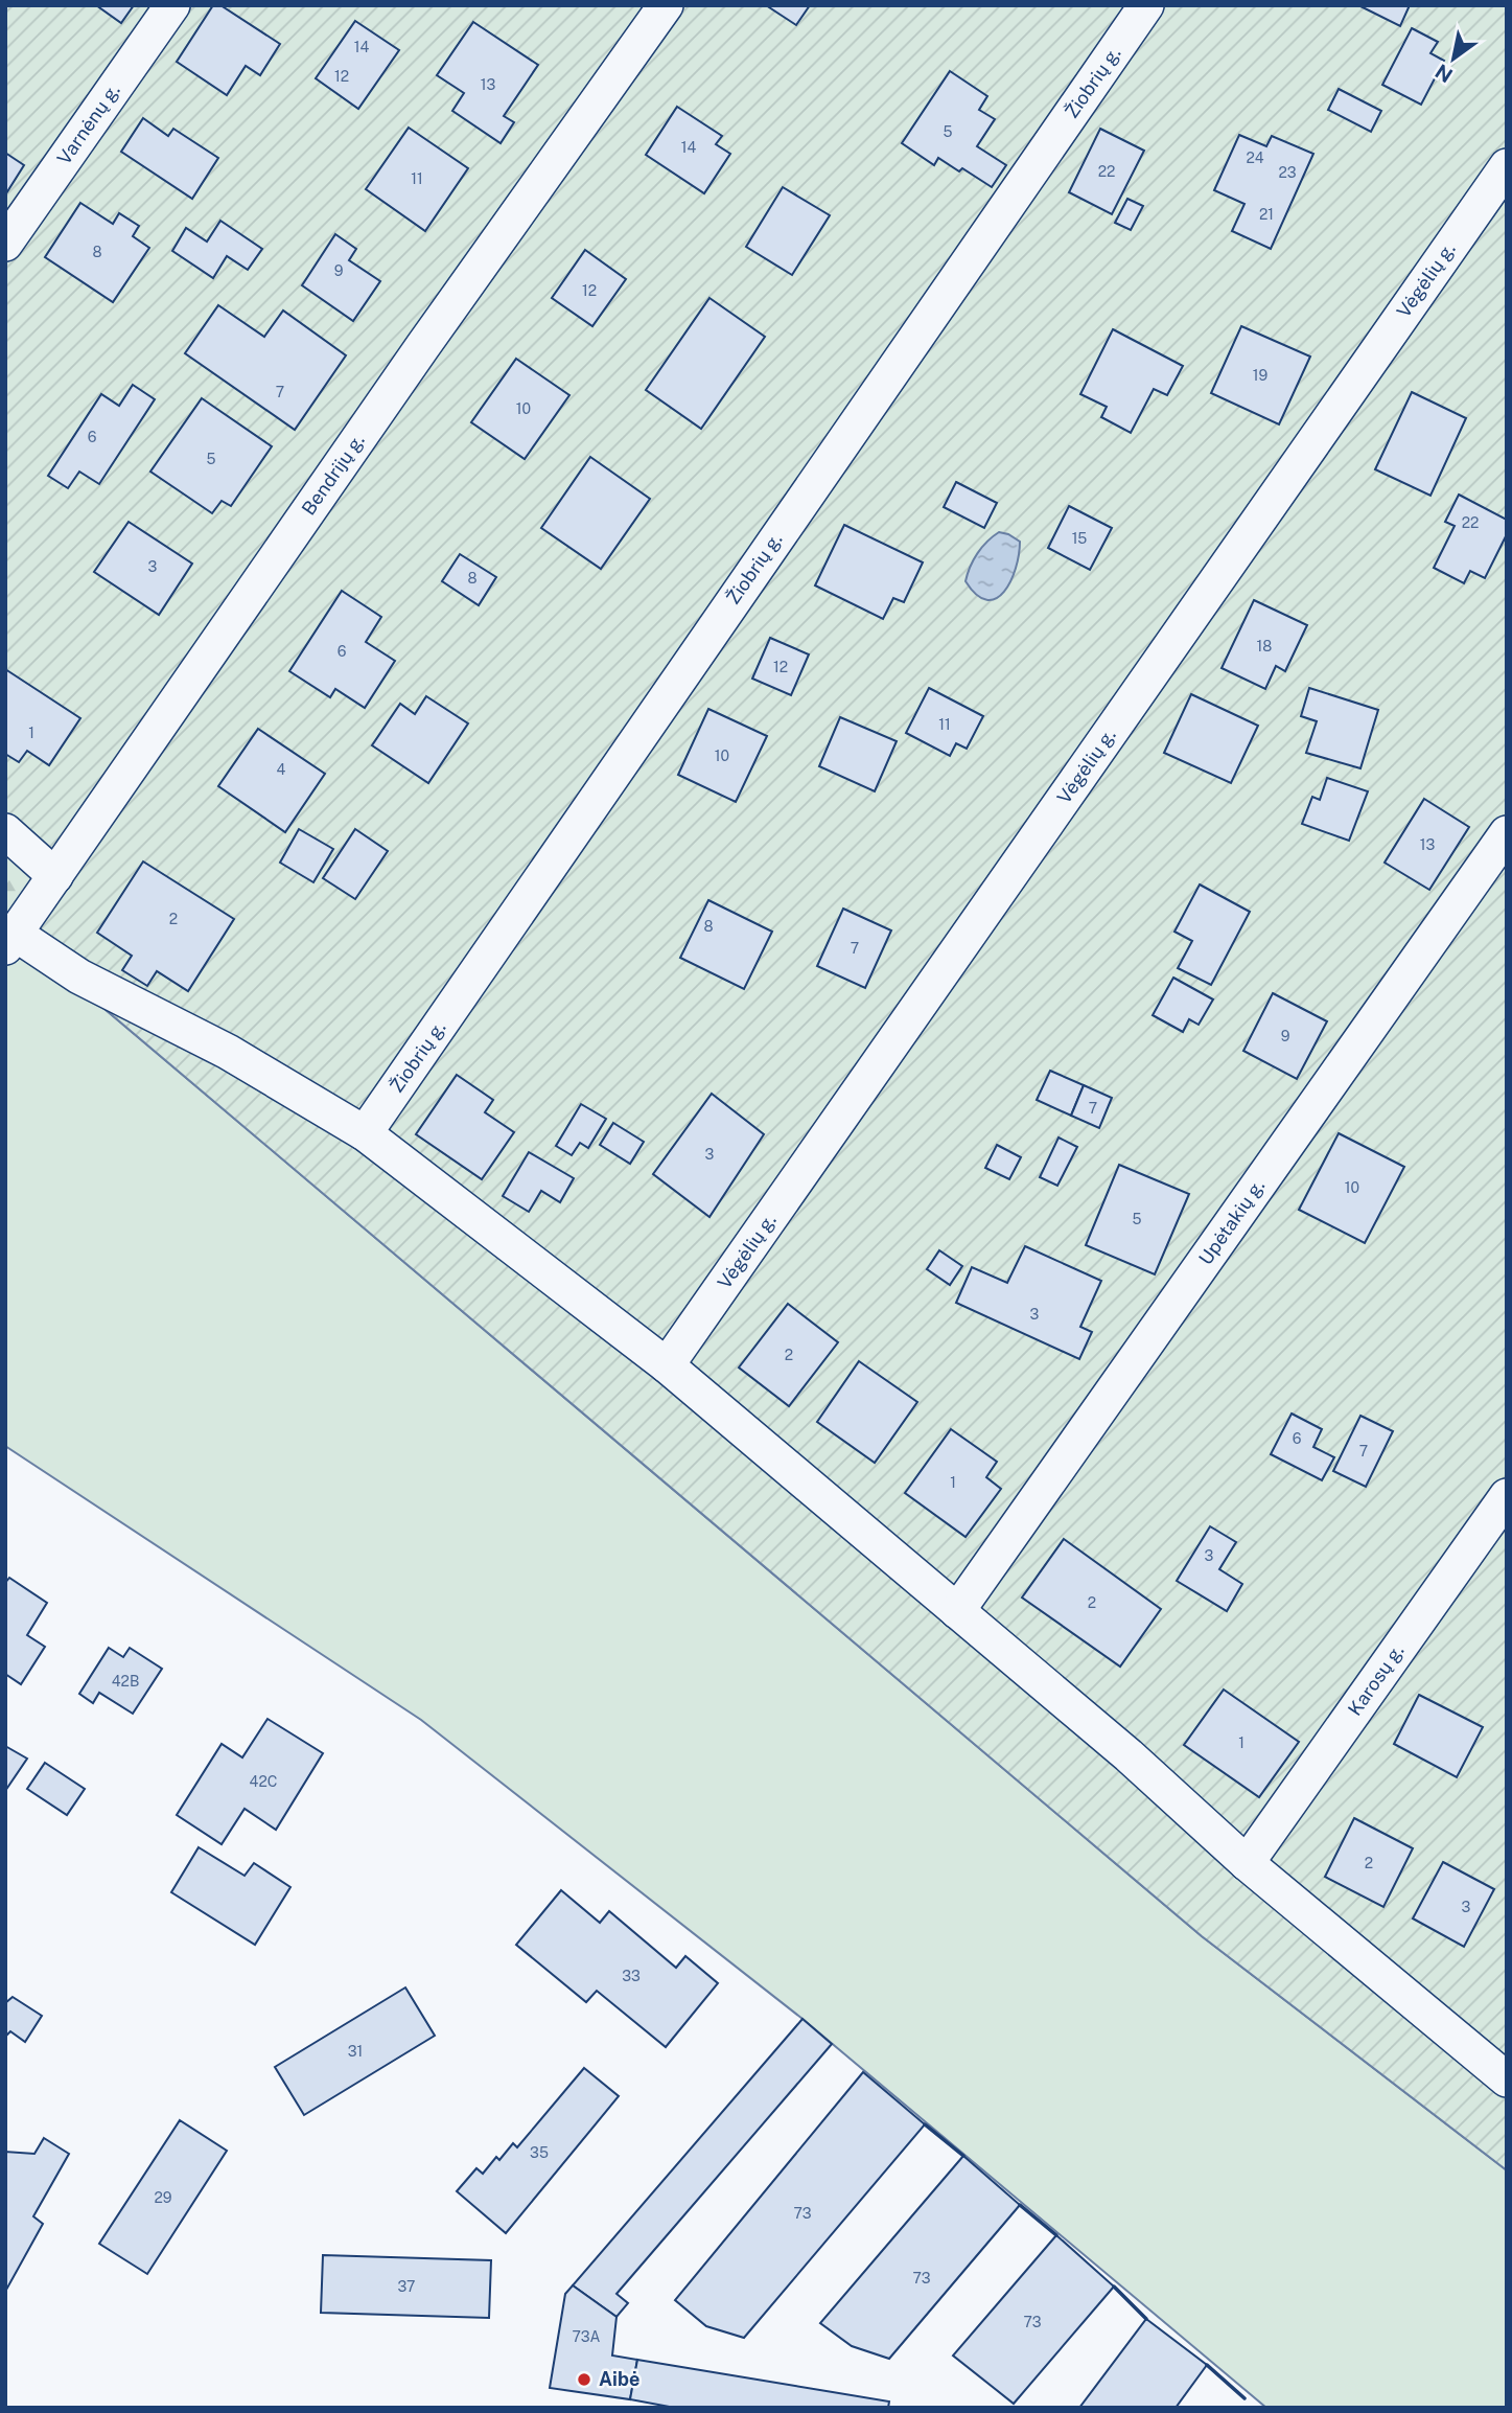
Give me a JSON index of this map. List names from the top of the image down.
{
  "streets": {
    "street": [
      "Žiobrių g.",
      "Varnėnų g.",
      "Vėgėlių g.",
      "Bendrijų g.",
      "Upėtakių g.",
      "Karosų g."
    ]
  },
  "places": ["Aibė"],
  "house_numbers": [
    "14",
    "12",
    "13",
    "5",
    "14",
    "24",
    "22",
    "23",
    "11",
    "21",
    "8",
    "9",
    "12",
    "19",
    "7",
    "10",
    "6",
    "5",
    "22",
    "15",
    "3",
    "8",
    "18",
    "6",
    "12",
    "11",
    "1",
    "10",
    "4",
    "13",
    "2",
    "8",
    "7",
    "9",
    "7",
    "3",
    "10",
    "5",
    "3",
    "2",
    "6",
    "7",
    "1",
    "3",
    "2",
    "42B",
    "1",
    "42C",
    "2",
    "3",
    "33",
    "31",
    "35",
    "29",
    "73",
    "73",
    "37",
    "73",
    "73A"
  ],
  "north": "bottom left"
}
